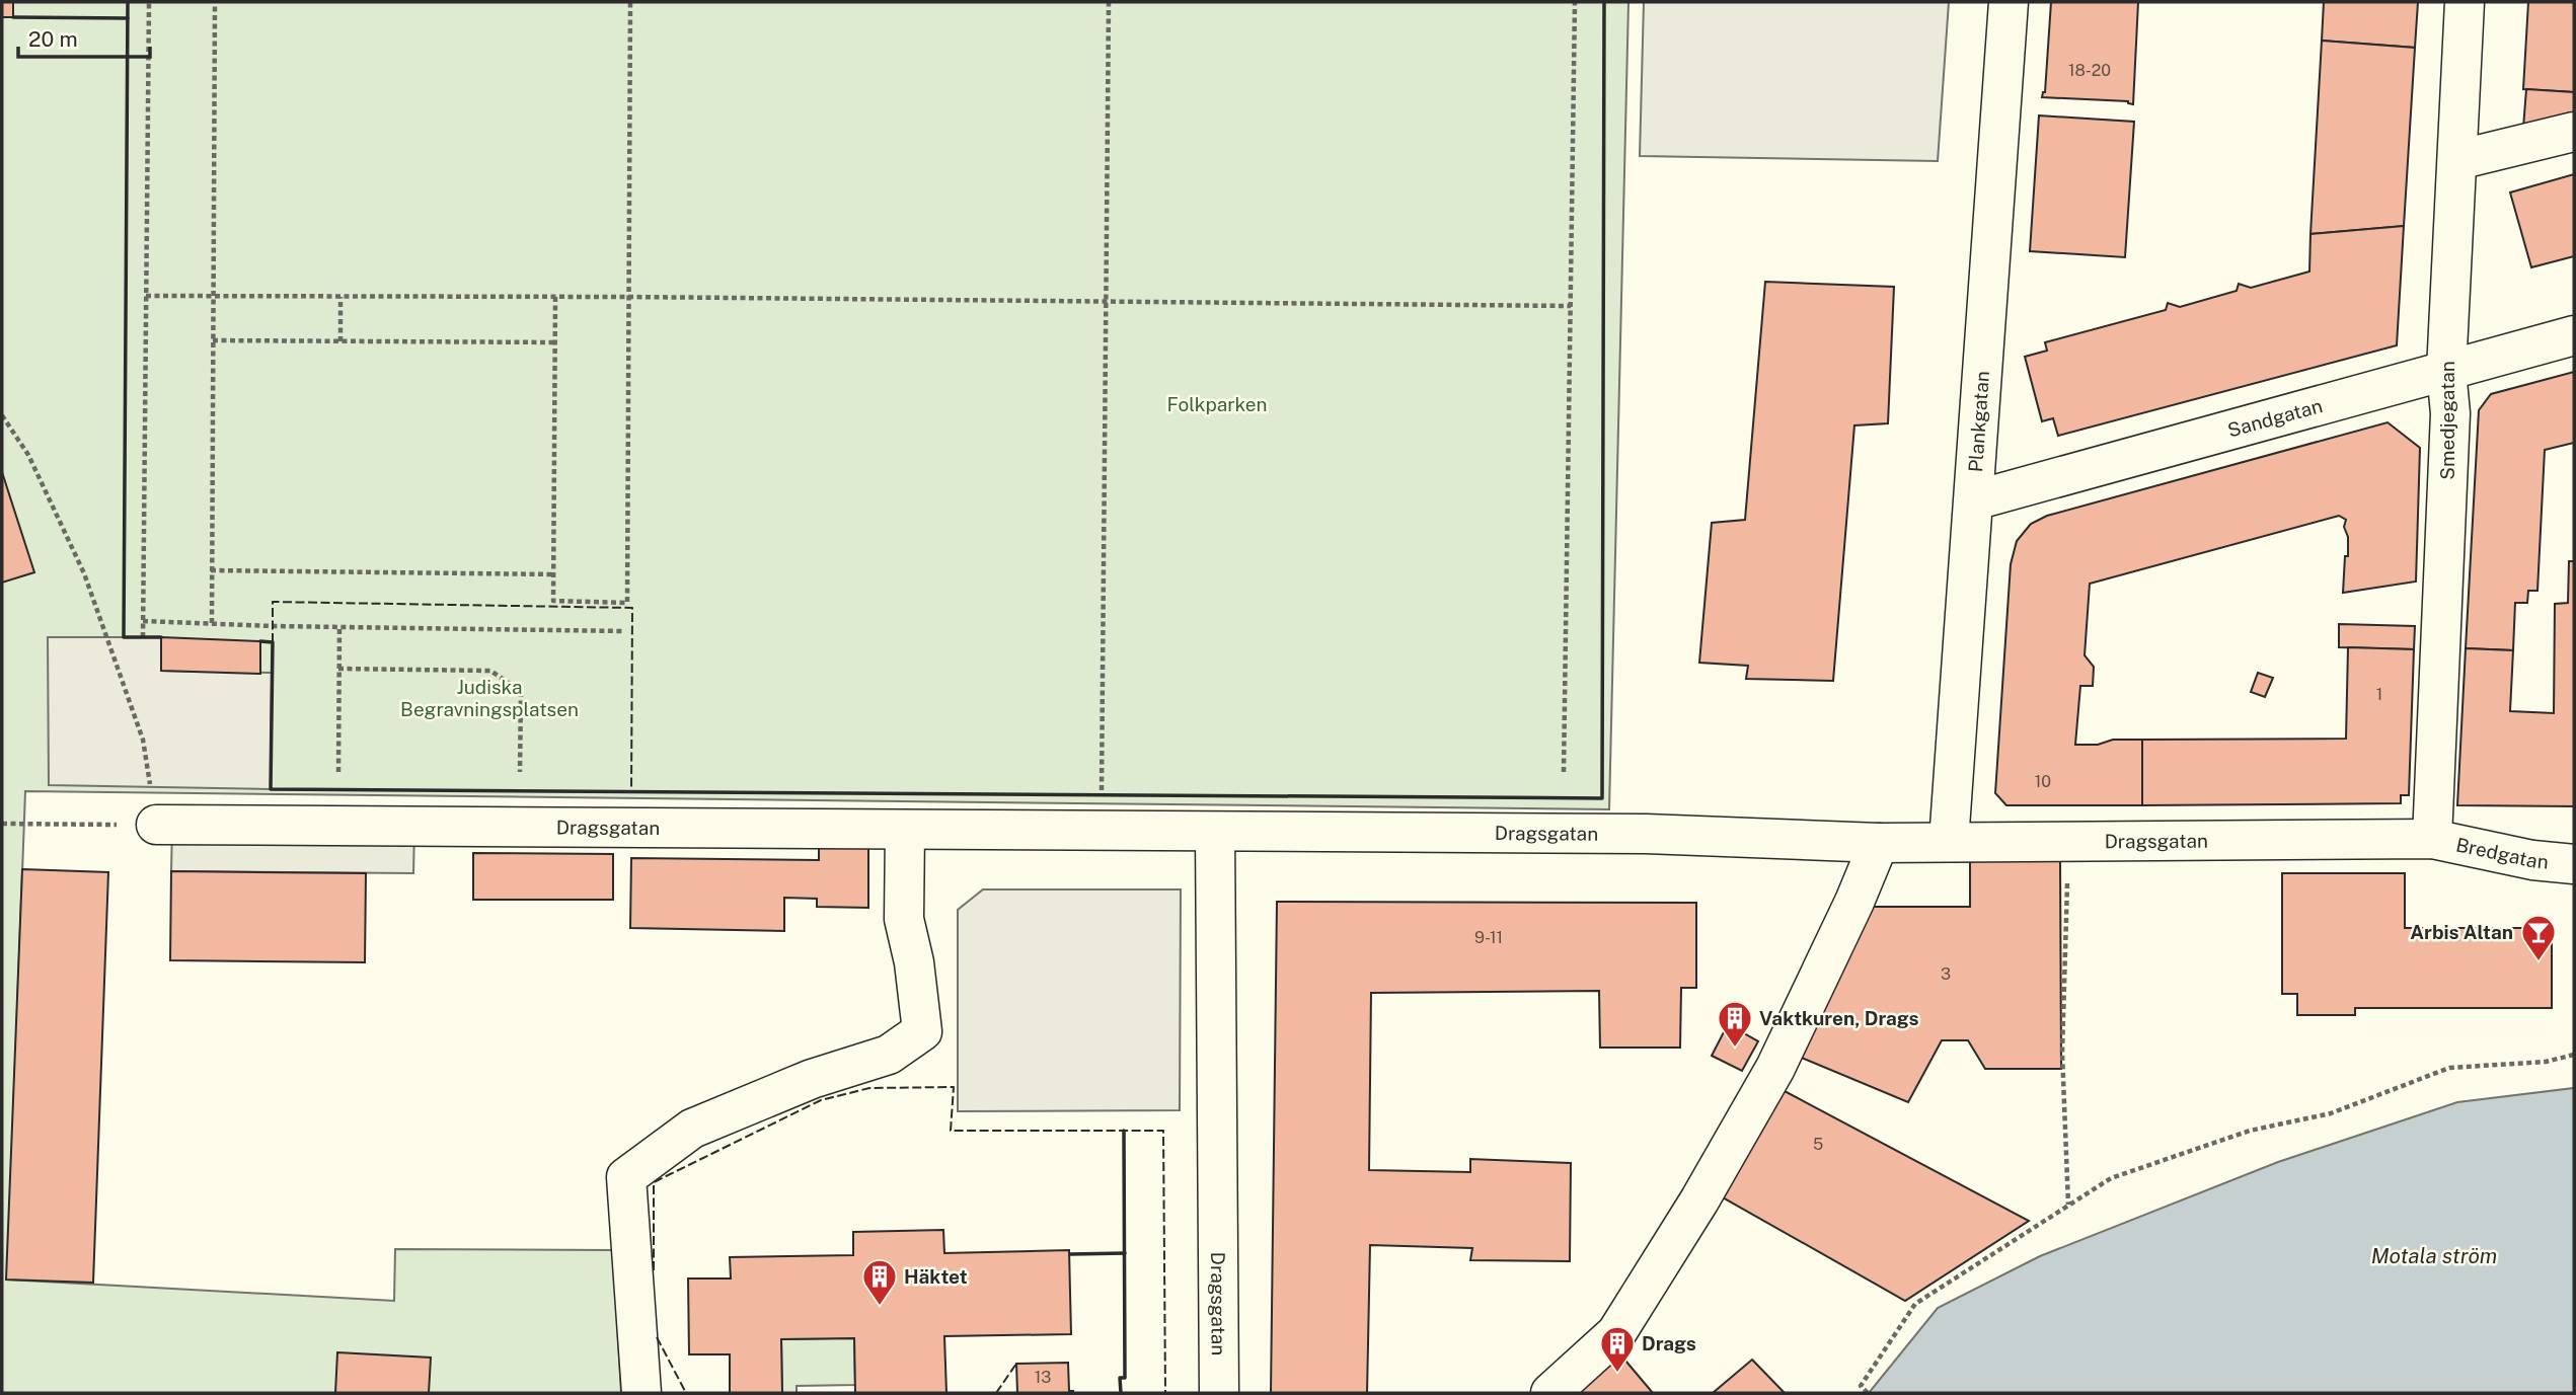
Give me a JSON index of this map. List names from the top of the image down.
{
  "streets": {
    "street": [
      "Sandgatan",
      "Smedjegatan",
      "Plankgatan",
      "Dragsgatan",
      "Bredgatan"
    ]
  },
  "crossings": [
    ["Sandgatan", "Smedjegatan"],
    ["Sandgatan", "Plankgatan"],
    ["Smedjegatan", "Dragsgatan"],
    ["Smedjegatan", "Bredgatan"],
    ["Plankgatan", "Dragsgatan"],
    ["Dragsgatan", "Bredgatan"]
  ],
  "water": ["Motala ström"],
  "parks": ["Folkparken", "Judiska Begravningsplatsen"],
  "places": {
    "bar": ["Arbis Altan"],
    "building": ["Vaktkuren, Drags", "Häktet", "Drags"]
  },
  "house_numbers": [
    "18-20",
    "1",
    "10",
    "9-11",
    "3",
    "5",
    "13"
  ],
  "scale_bar": "20 m"
}
